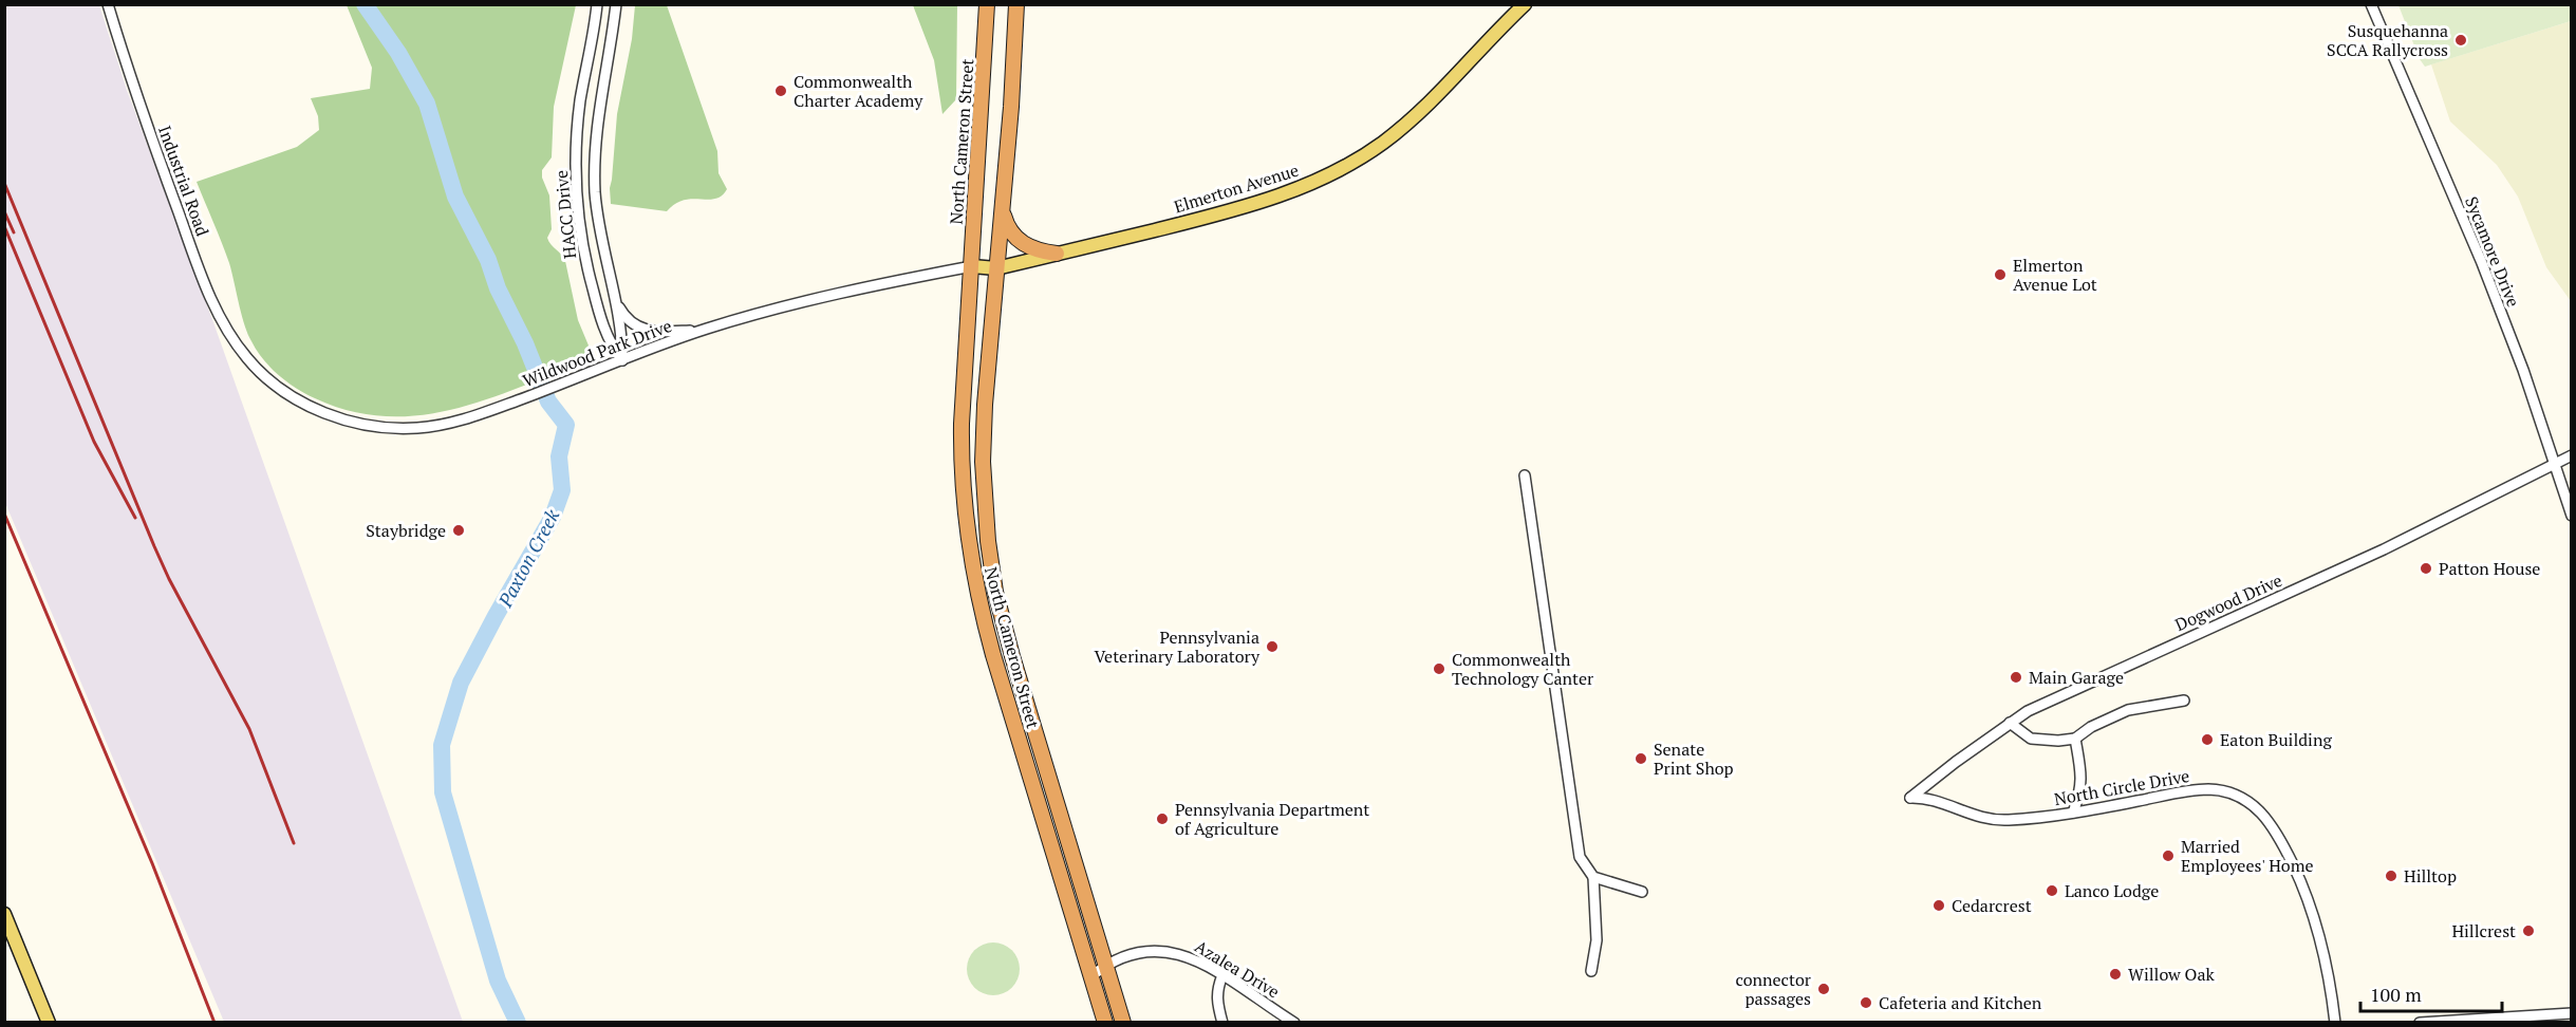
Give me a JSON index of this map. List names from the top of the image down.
{
  "streets": {
    "highway": ["North Cameron Street"],
    "main road": ["Elmerton Avenue"],
    "street": [
      "Industrial Road",
      "HACC Drive",
      "Sycamore Drive",
      "Wildwood Park Drive",
      "Dogwood Drive",
      "North Circle Drive",
      "Azalea Drive"
    ]
  },
  "crossings": [
    ["North Cameron Street", "Elmerton Avenue"],
    ["North Cameron Street", "Wildwood Park Drive"],
    ["North Cameron Street", "Azalea Drive"],
    ["Industrial Road", "Wildwood Park Drive"],
    ["Elmerton Avenue", "Wildwood Park Drive"],
    ["HACC Drive", "Wildwood Park Drive"],
    ["Sycamore Drive", "Dogwood Drive"],
    ["Dogwood Drive", "North Circle Drive"]
  ],
  "water": ["Paxton Creek"],
  "places": [
    "Susquehanna SCCA Rallycross",
    "Commonwealth Charter Academy",
    "Elmerton Avenue Lot",
    "Staybridge",
    "Patton House",
    "Pennsylvania Veterinary Laboratory",
    "Commonwealth Technology Canter",
    "Main Garage",
    "Eaton Building",
    "Senate Print Shop",
    "Pennsylvania Department of Agriculture",
    "Married Employees' Home",
    "Hilltop",
    "Lanco Lodge",
    "Cedarcrest",
    "Hillcrest",
    "Willow Oak",
    "connector passages",
    "Cafeteria and Kitchen"
  ],
  "scale_bar": "100 m"
}
